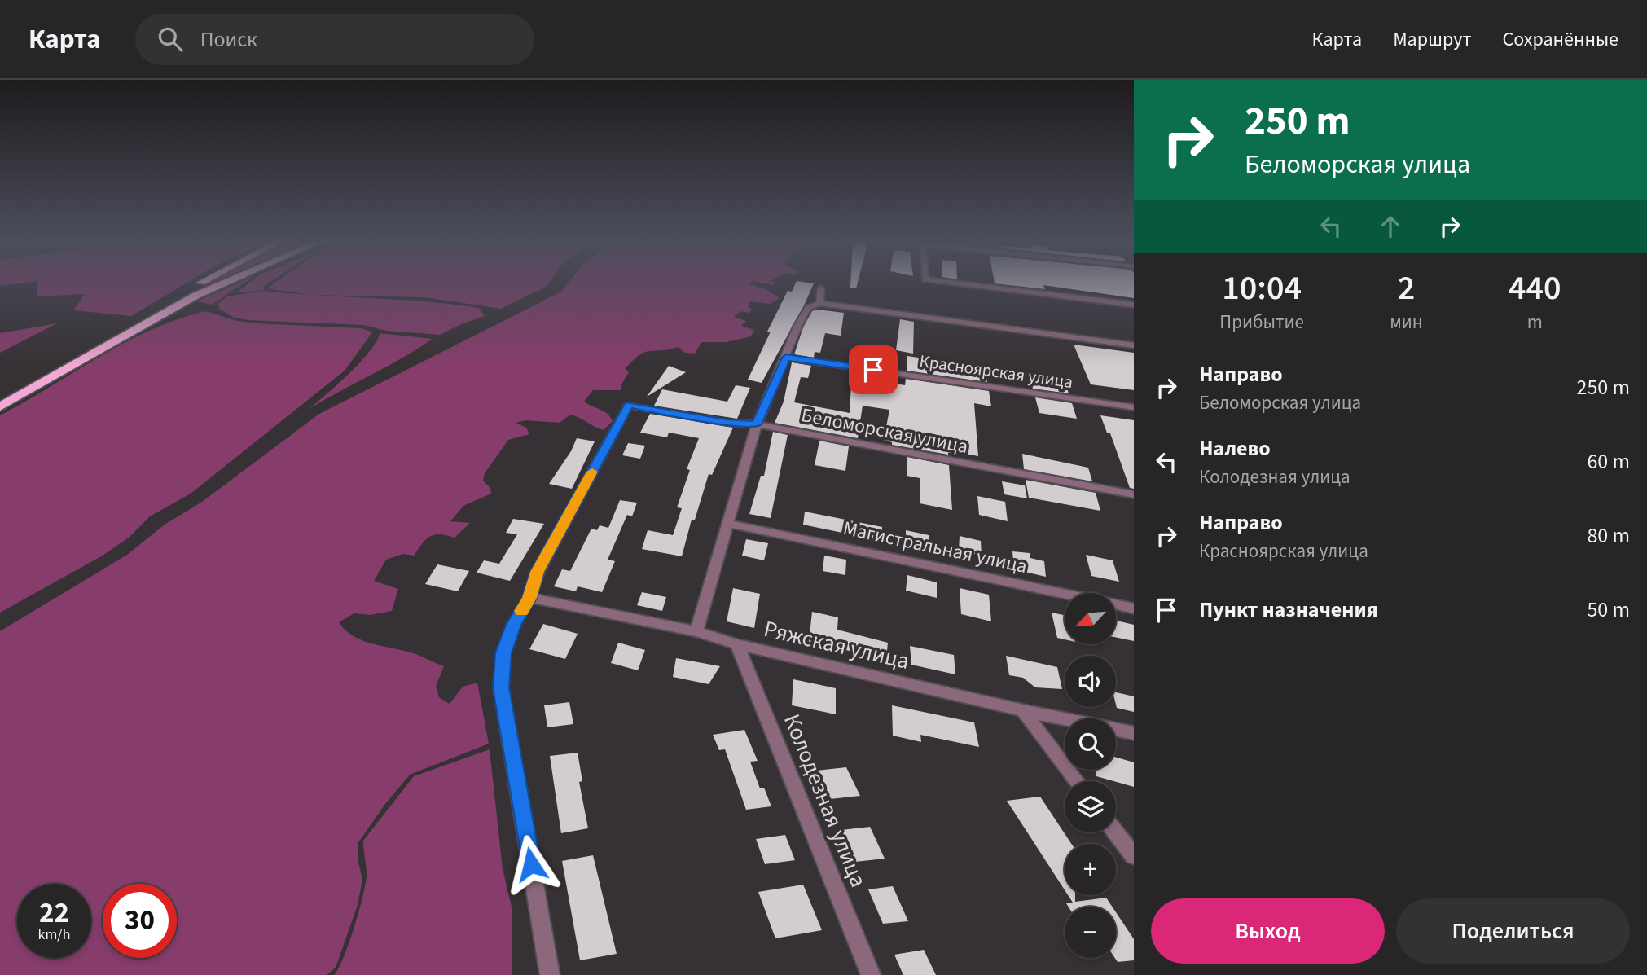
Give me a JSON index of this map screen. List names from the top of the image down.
{
  "streets": {
    "street": [
      "Красноярская улица",
      "Беломорская улица",
      "Магистральная улица",
      "Ряжская улица",
      "Колодезная улица"
    ]
  },
  "crossings": [
    ["Беломорская улица", "Ряжская улица"],
    ["Ряжская улица", "Колодезная улица"]
  ],
  "north": "bottom left",
  "page": {
    "header": "Карта",
    "search": "Поиск",
    "nav": ["Карта", "Маршрут", "Сохранённые"],
    "turn": ["250 m", "Беломорская улица"],
    "eta": [
      "10:04",
      "Прибытие",
      "2",
      "мин",
      "440",
      "m"
    ],
    "list": [
      {
        "name": "Направо",
        "note": "Беломорская улица",
        "value": "250 m"
      },
      {
        "name": "Налево",
        "note": "Колодезная улица",
        "value": "60 m"
      },
      {
        "name": "Направо",
        "note": "Красноярская улица",
        "value": "80 m"
      },
      {
        "name": "Пункт назначения",
        "value": "50 m"
      }
    ],
    "map_buttons": ["+", "−"],
    "speed": "22 km/h",
    "limit": "30",
    "buttons": ["Выход", "Поделиться"]
  }
}
